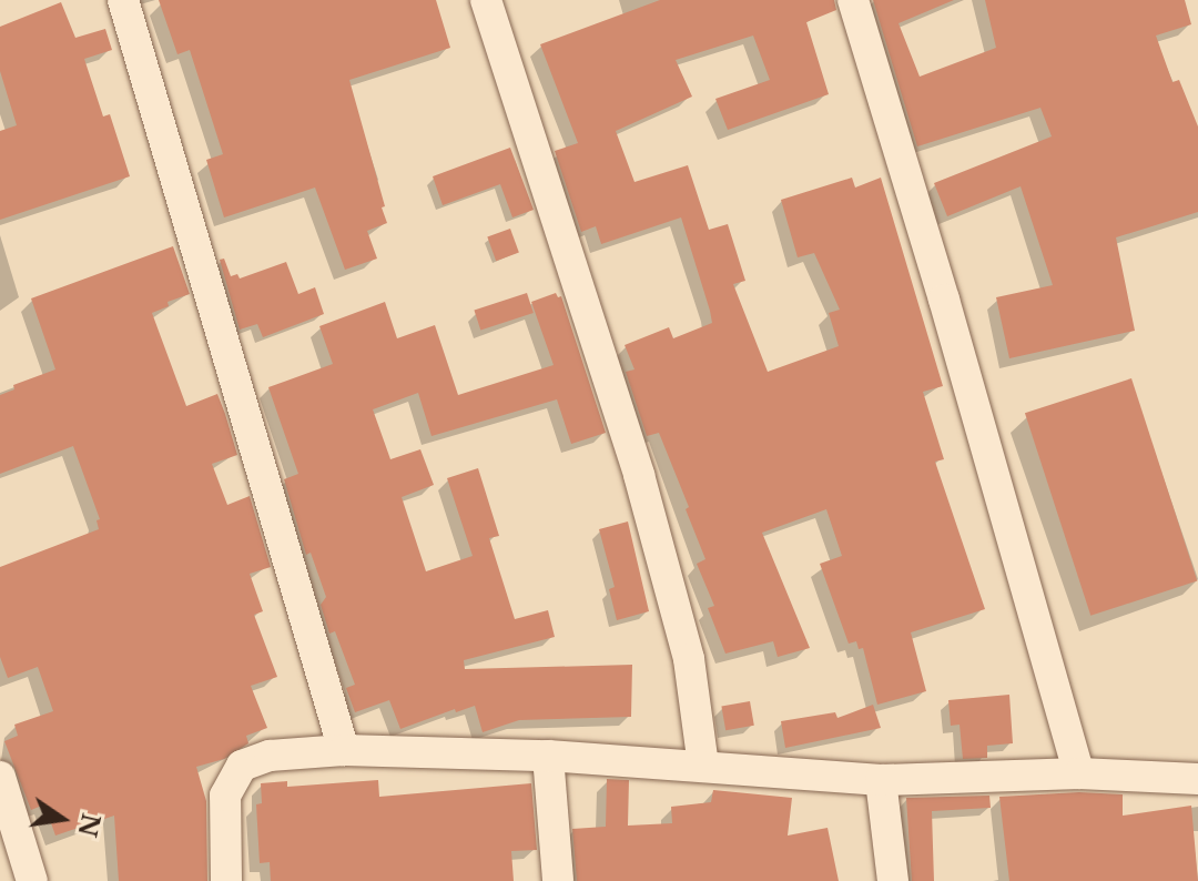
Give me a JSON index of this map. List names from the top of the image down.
{
  "north": "right"
}
